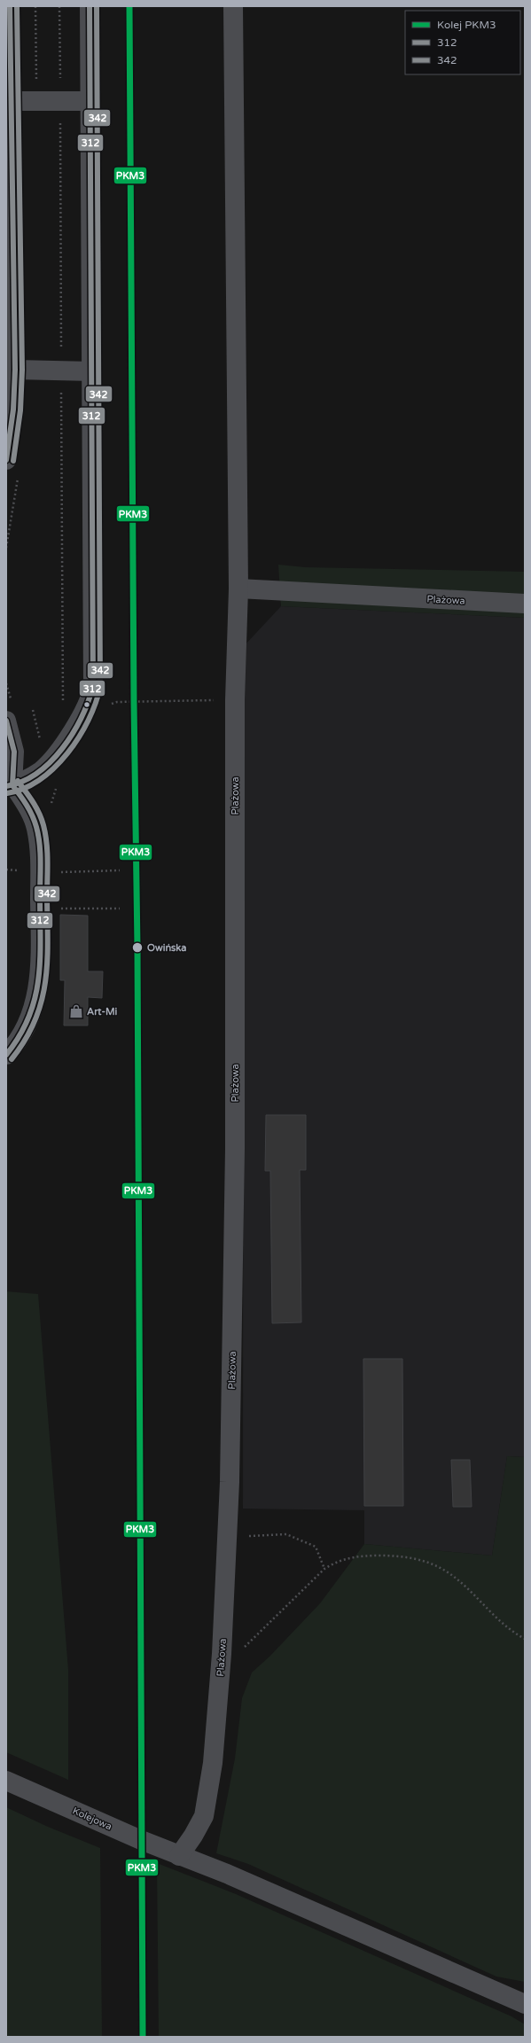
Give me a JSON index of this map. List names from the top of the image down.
{
  "streets": {
    "street": ["Plażowa", "Kolejowa"]
  },
  "crossings": [
    ["Plażowa", "Kolejowa"]
  ],
  "places": {
    "other": ["Owińska"],
    "shop": ["Art-Mi"]
  },
  "lines": ["rail line PKM3", "transit line 312", "transit line 342"],
  "legend": ["Kolej PKM3", "312", "342"]
}
